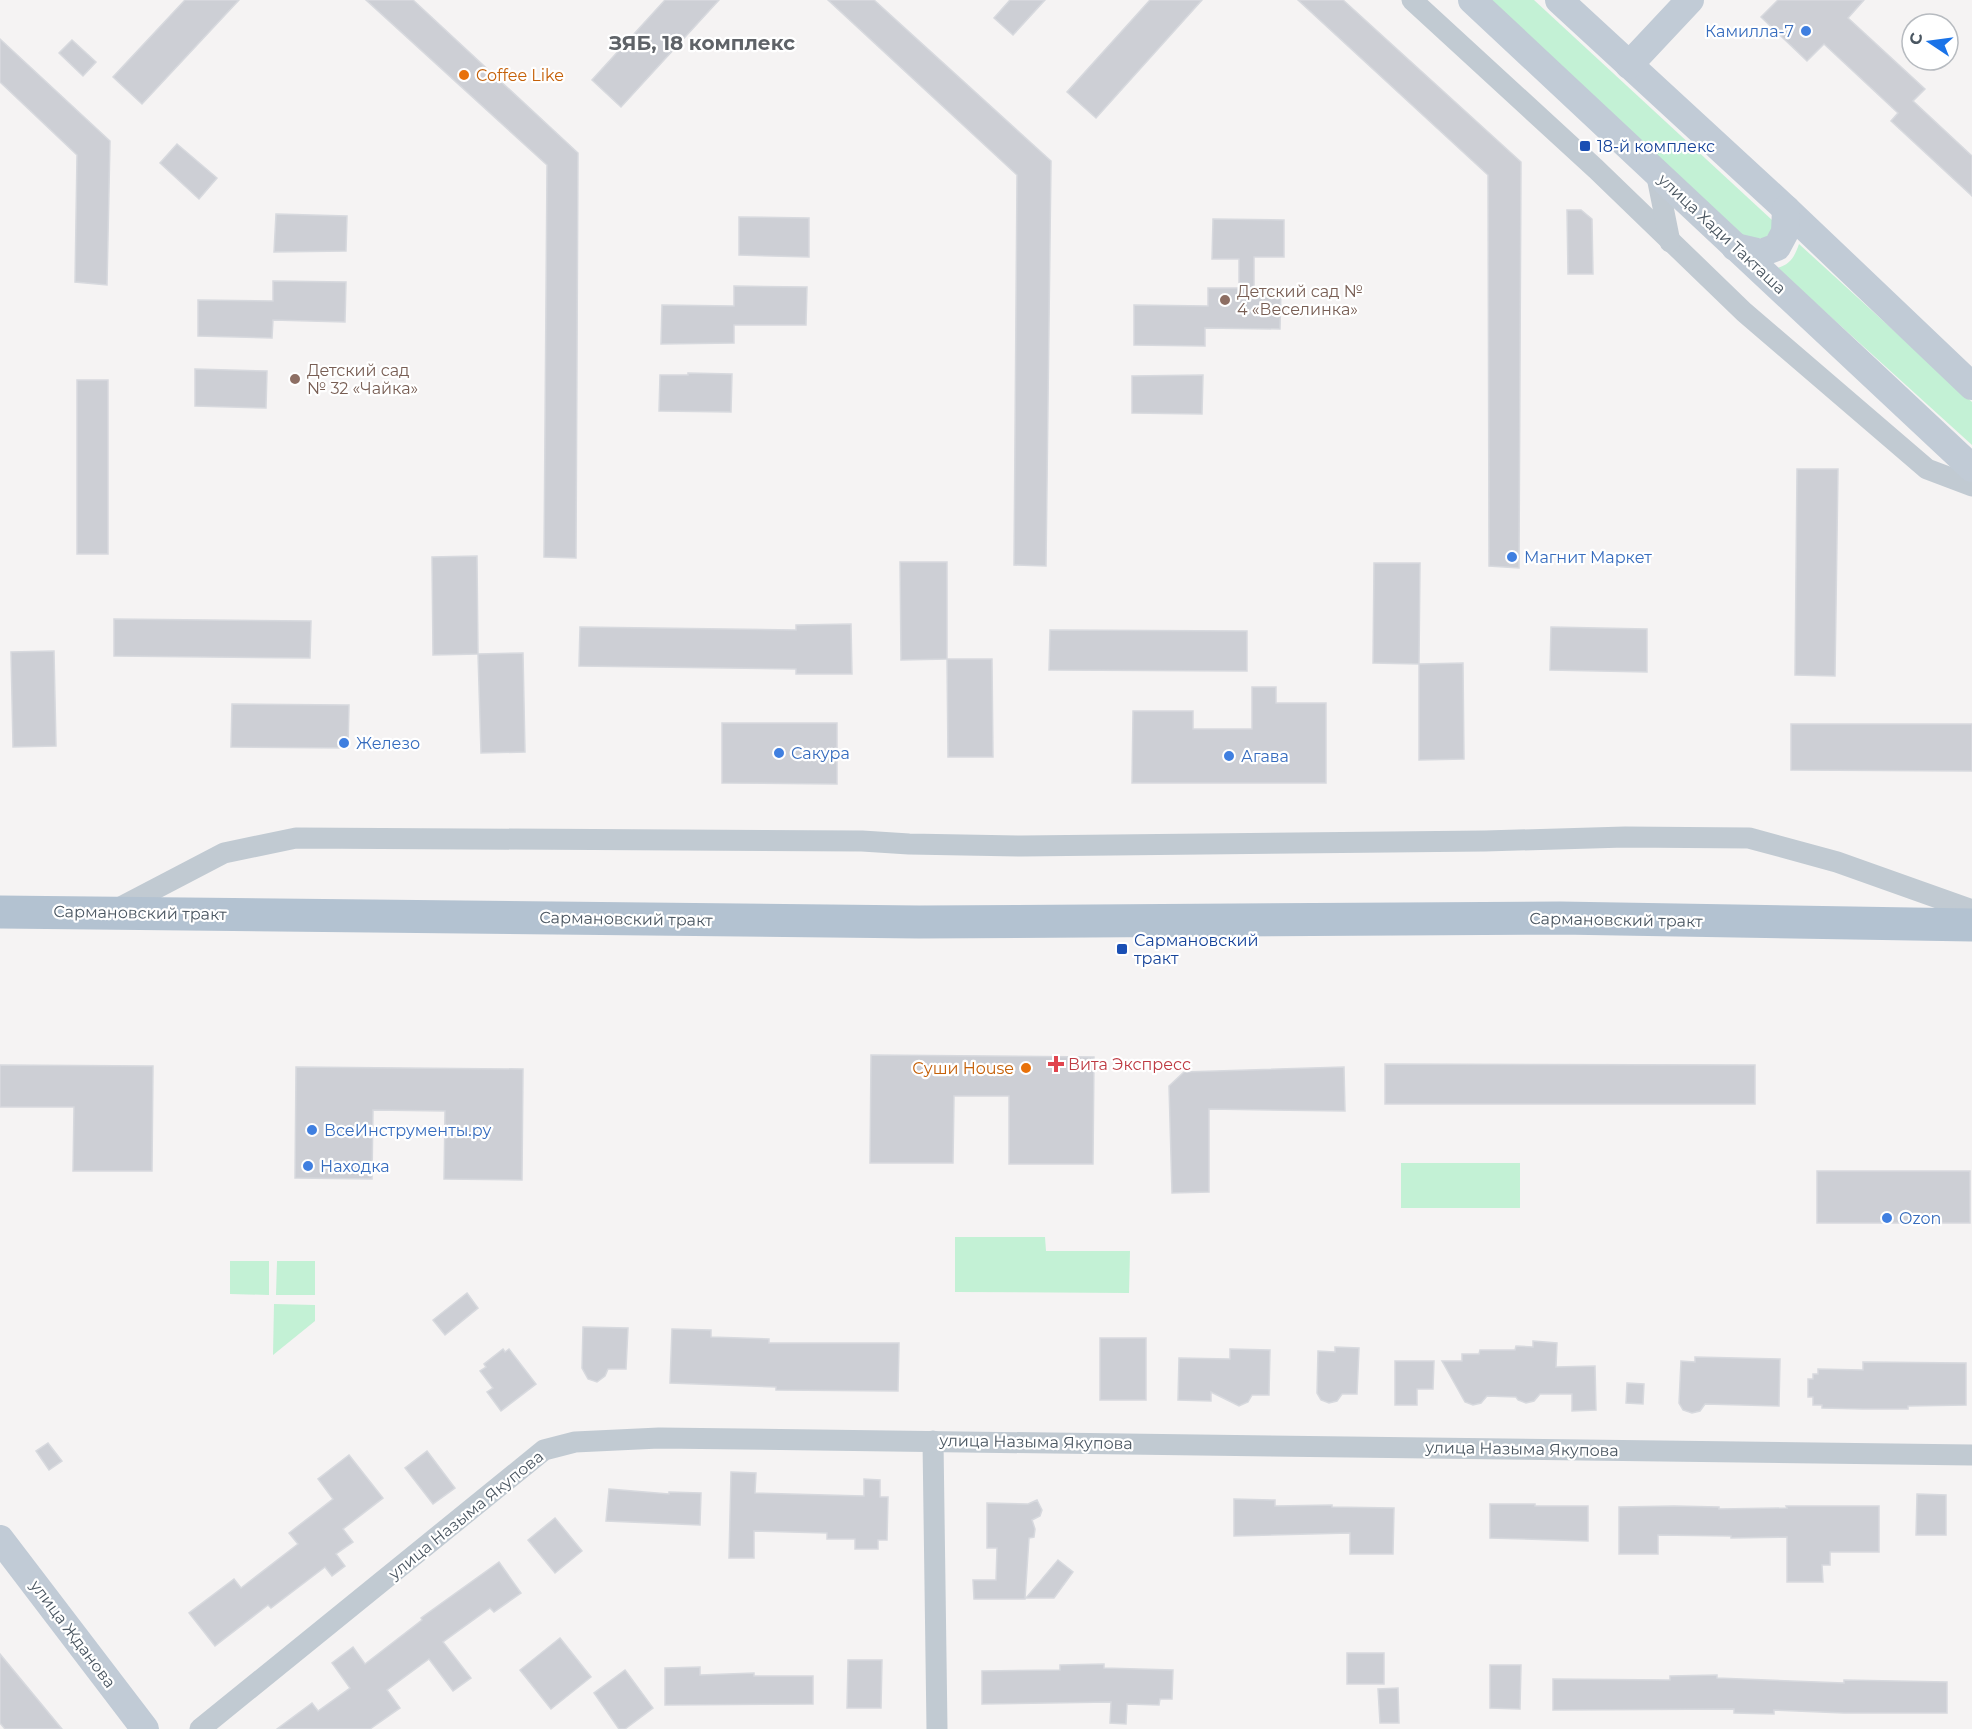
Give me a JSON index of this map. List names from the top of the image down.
{
  "streets": {
    "main road": ["улица Хади Такташа", "Сармановский тракт", "улица Жданова"],
    "street": ["улица Назыма Якупова"]
  },
  "districts": ["ЗЯБ, 18 комплекс"],
  "places": {
    "other": [
      "Камилла-7",
      "Coffee Like",
      "Детский сад № 4 «Веселинка»",
      "Детский сад № 32 «Чайка»",
      "Магнит Маркет",
      "Железо",
      "Сакура",
      "Агава",
      "Суши House",
      "ВсеИнструменты.ру",
      "Находка",
      "Ozon"
    ],
    "transit": ["18-й комплекс", "Сармановский тракт"],
    "health": ["Вита Экспресс"]
  },
  "north": "left"
}
